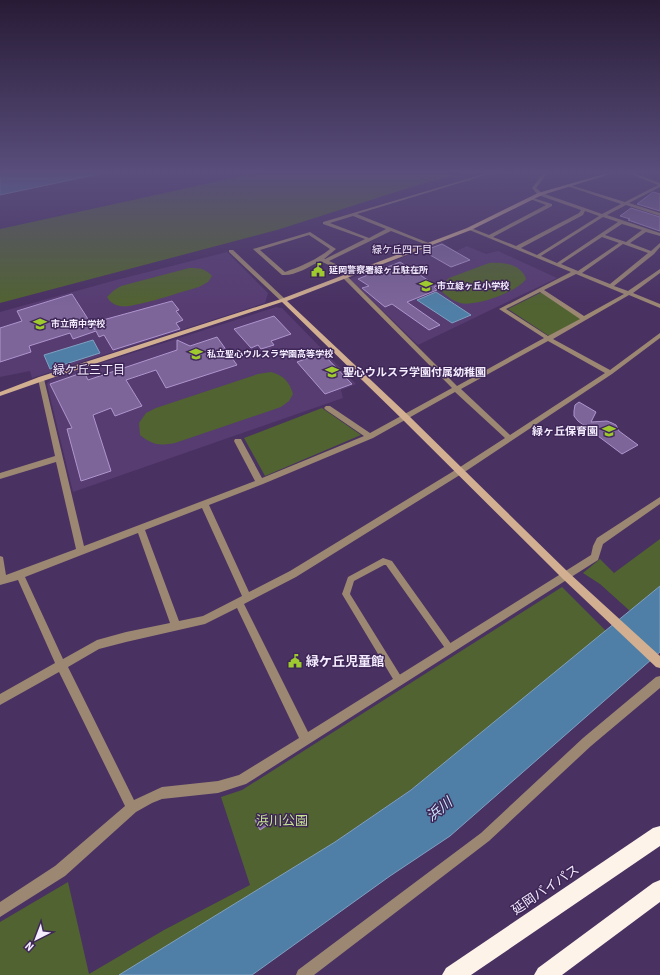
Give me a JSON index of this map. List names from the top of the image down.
{
  "streets": {
    "highway": ["延岡バイパス"]
  },
  "districts": ["緑ケ丘四丁目", "緑ケ丘三丁目"],
  "water": ["浜川"],
  "parks": ["浜川公園"],
  "places": {
    "public building": ["延岡警察署緑ヶ丘駐在所", "緑ケ丘児童館"],
    "school or university": [
      "市立緑ヶ丘小学校",
      "市立南中学校",
      "私立聖心ウルスラ学園高等学校",
      "聖心ウルスラ学園付属幼稚園",
      "緑ヶ丘保育園"
    ]
  },
  "north": "bottom left"
}
